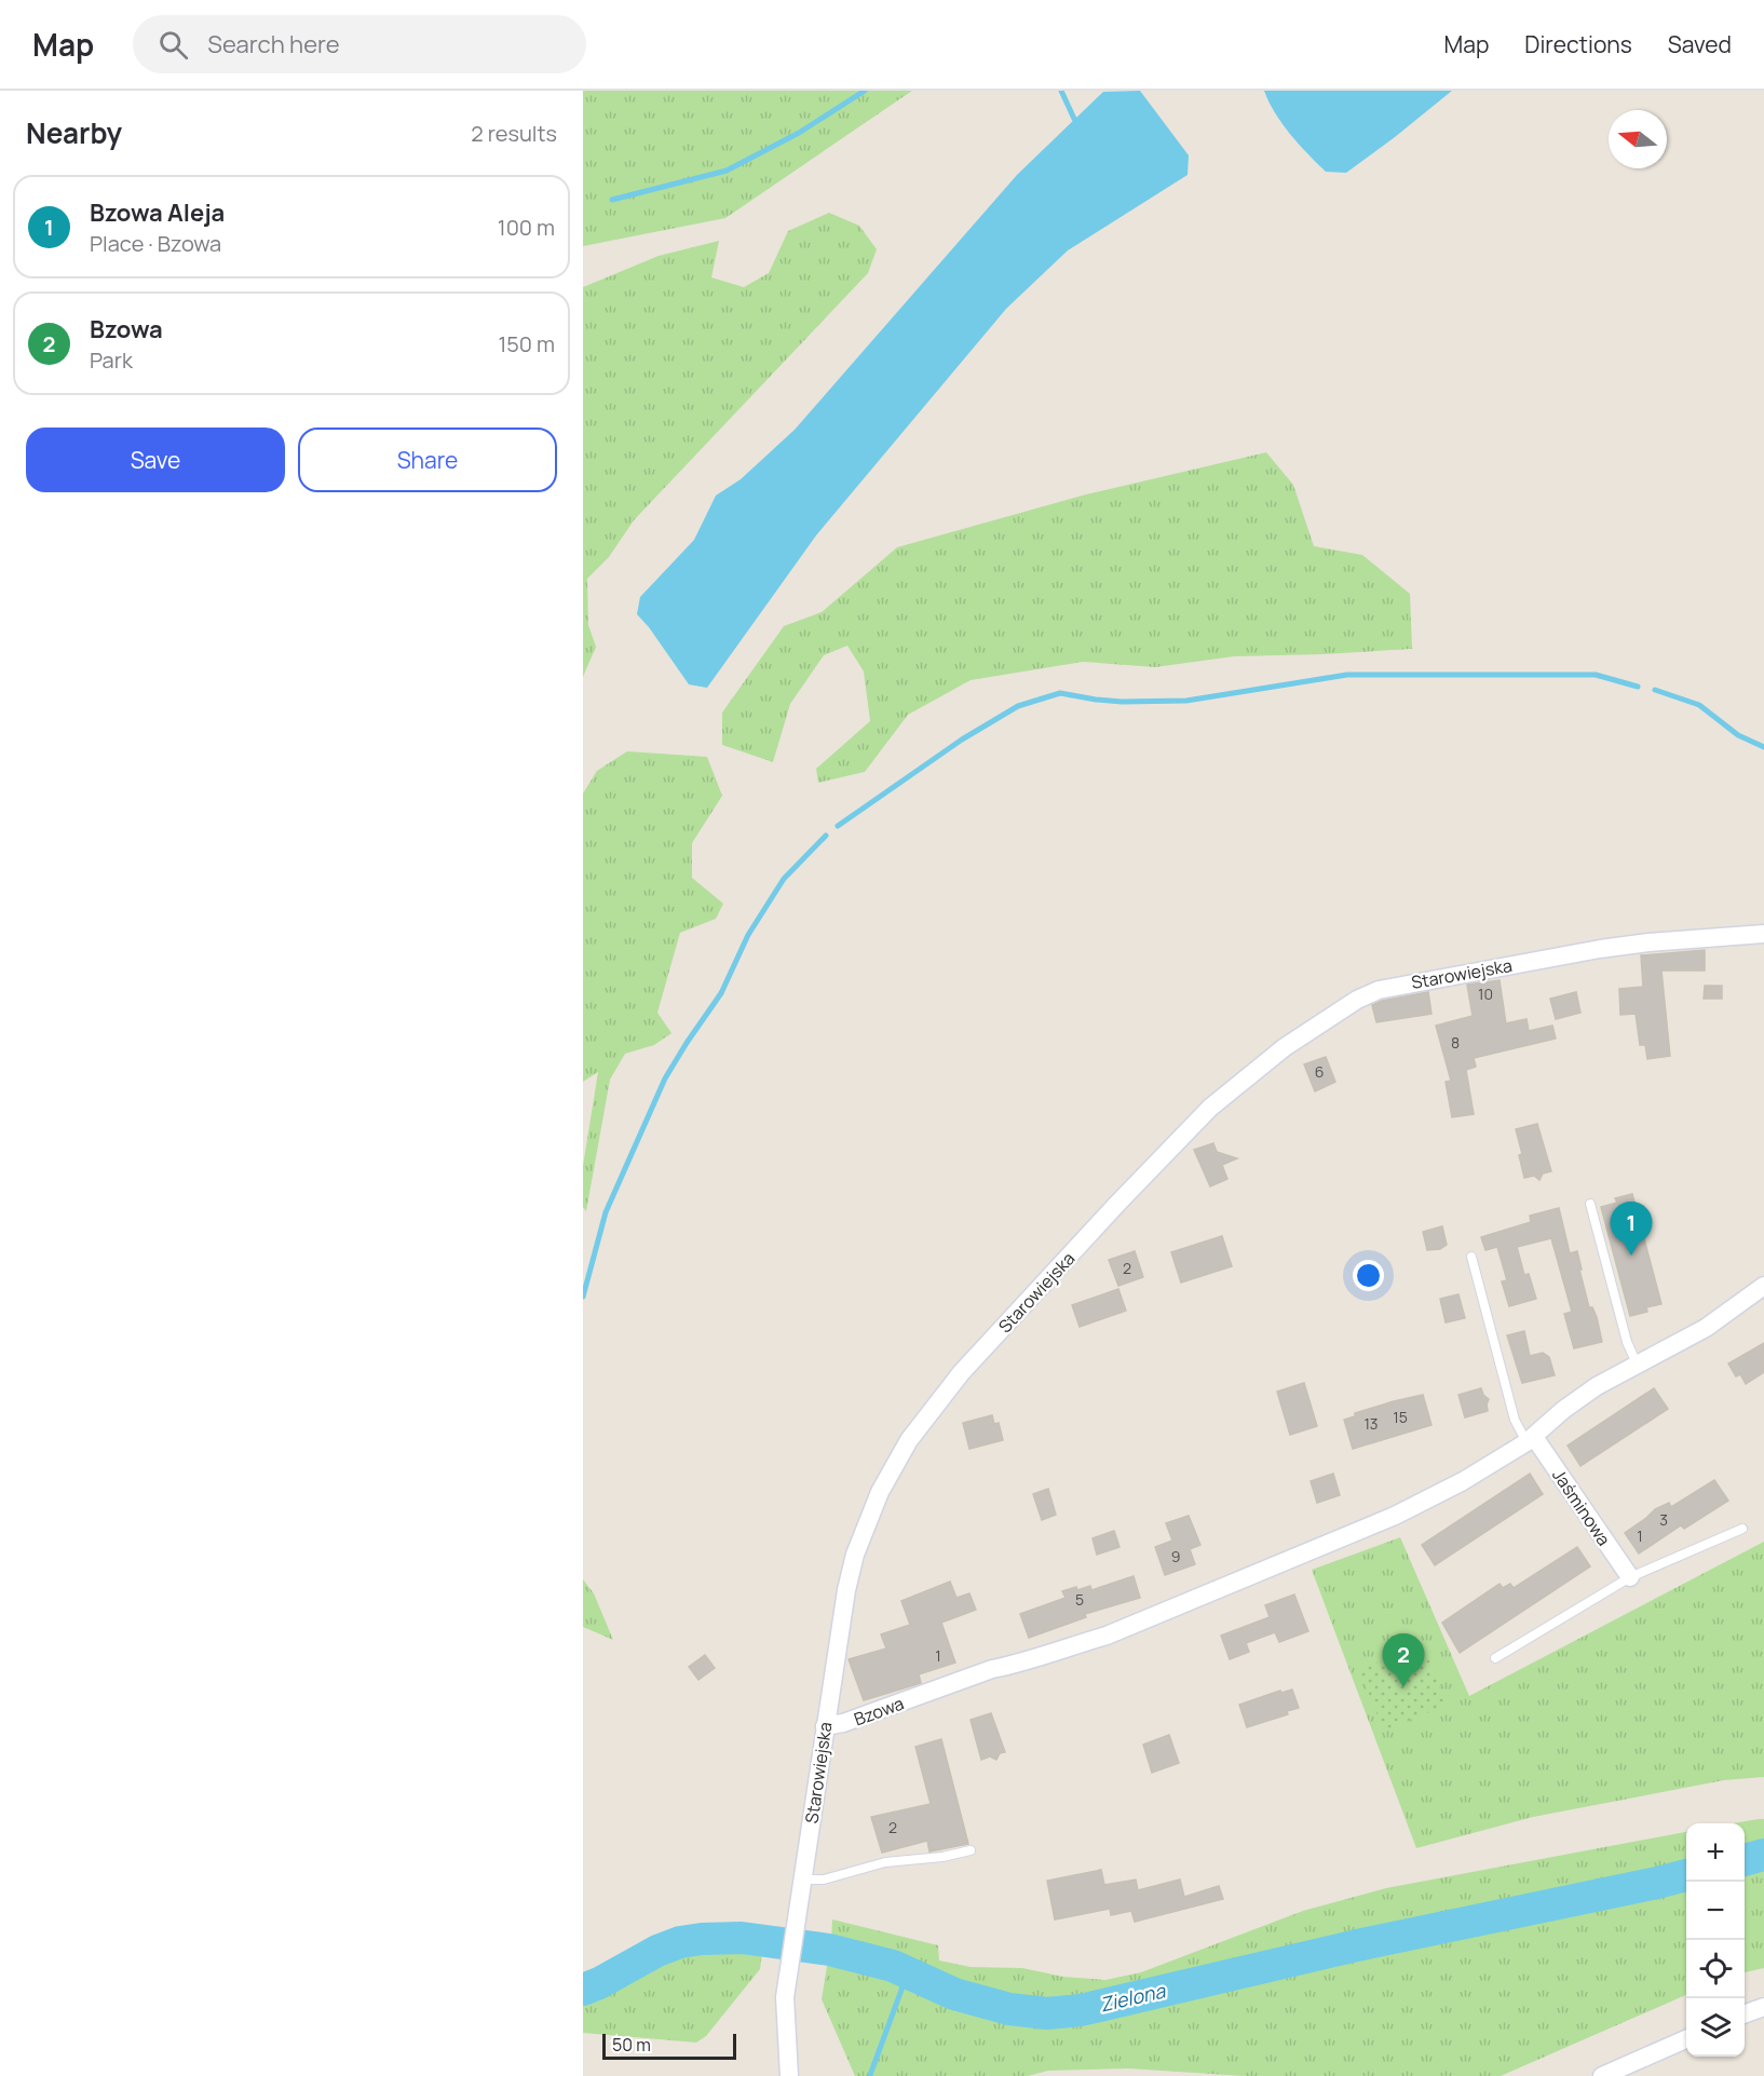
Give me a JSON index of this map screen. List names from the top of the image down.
{
  "streets": {
    "street": ["Starowiejska", "Jaśminowa", "Bzowa"]
  },
  "crossings": [
    ["Starowiejska", "Bzowa"],
    ["Jaśminowa", "Bzowa"]
  ],
  "water": ["Zielona"],
  "house_numbers": [
    "10",
    "8",
    "6",
    "2",
    "15",
    "13",
    "3",
    "1",
    "9",
    "5",
    "1",
    "2"
  ],
  "scale_bar": "50 m",
  "north": "left",
  "page": {
    "header": "Map",
    "search": "Search here",
    "nav": ["Map", "Directions", "Saved"],
    "heading": ["Nearby", "2 results"],
    "list": [
      {
        "mark": "1",
        "name": "Bzowa Aleja",
        "note": "Place · Bzowa",
        "value": "100 m"
      },
      {
        "mark": "2",
        "name": "Bzowa",
        "note": "Park",
        "value": "150 m"
      }
    ],
    "buttons": ["Save", "Share"],
    "pins": ["1", "2"],
    "map_buttons": ["+", "−"],
    "scale": "50 m"
  }
}
